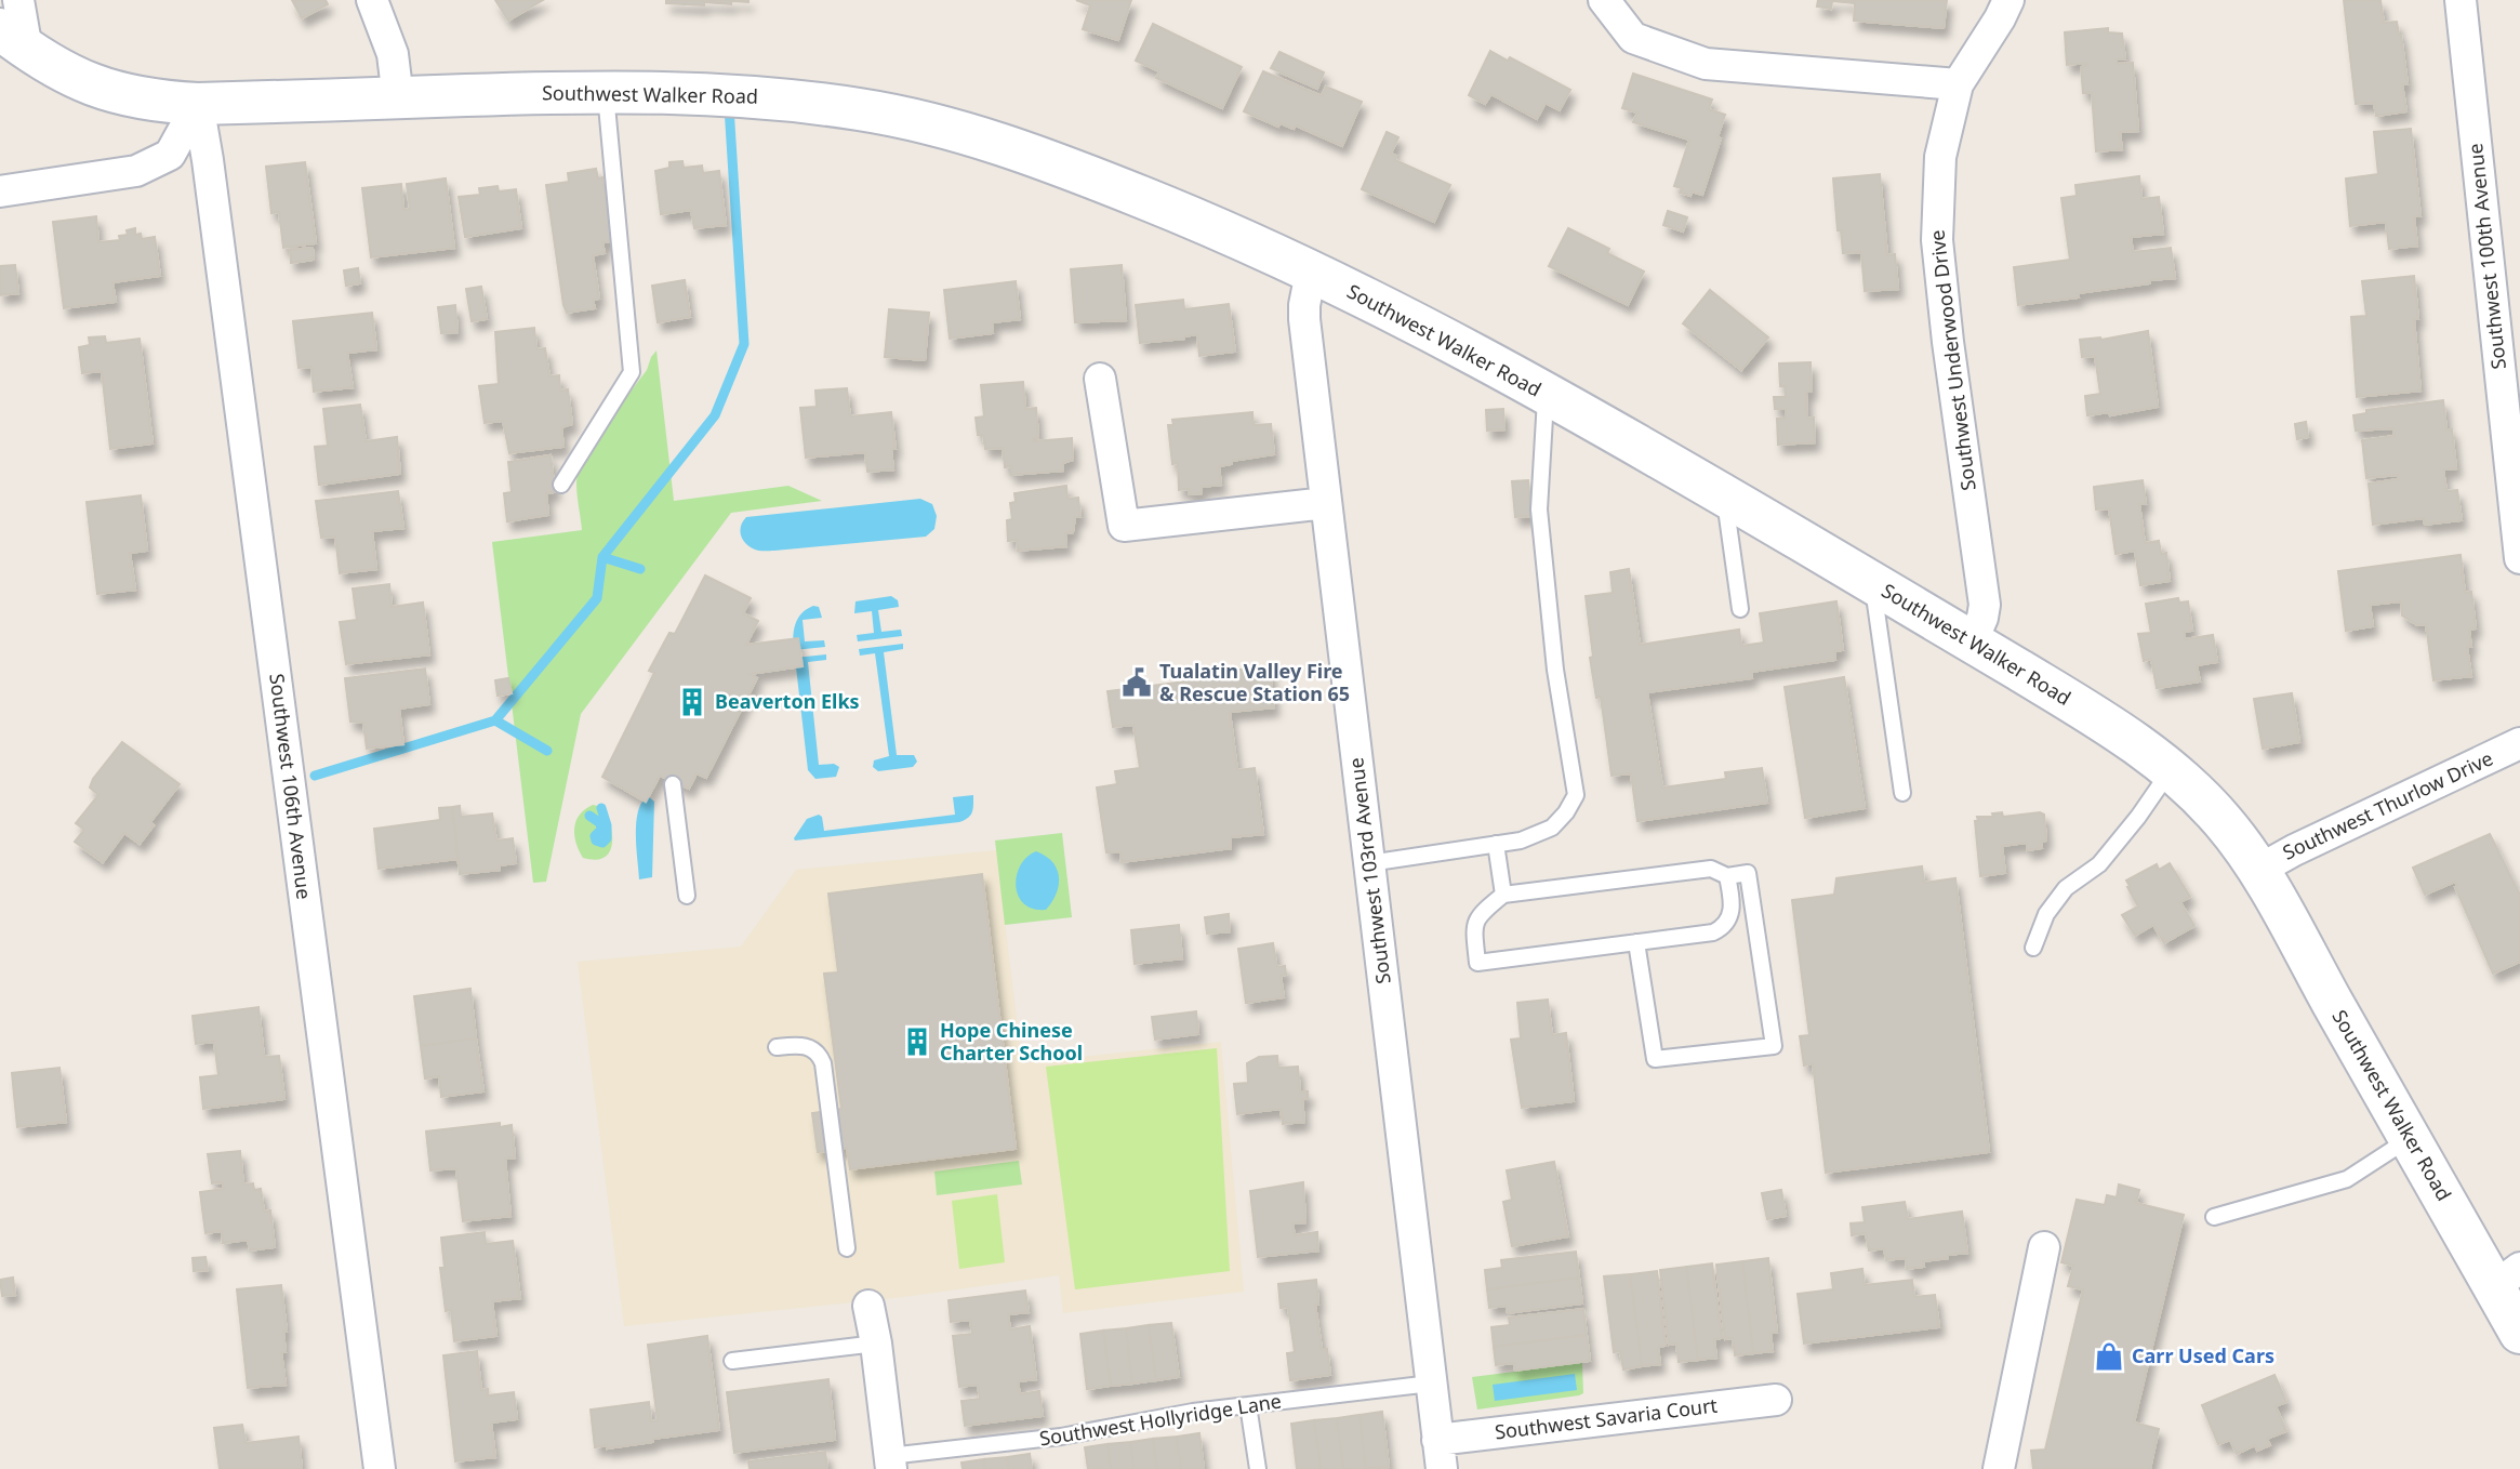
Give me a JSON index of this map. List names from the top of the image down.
{
  "streets": {
    "main road": ["Southwest Walker Road"],
    "street": [
      "Southwest 100th Avenue",
      "Southwest Underwood Drive",
      "Southwest 106th Avenue",
      "Southwest Thurlow Drive",
      "Southwest 103rd Avenue",
      "Southwest Savaria Court"
    ],
    "lane": ["Southwest Hollyridge Lane"]
  },
  "crossings": [
    ["Southwest Walker Road", "Southwest Underwood Drive"],
    ["Southwest Walker Road", "Southwest 106th Avenue"],
    ["Southwest Walker Road", "Southwest Thurlow Drive"],
    ["Southwest Walker Road", "Southwest 103rd Avenue"],
    ["Southwest 103rd Avenue", "Southwest Savaria Court"],
    ["Southwest 103rd Avenue", "Southwest Hollyridge Lane"]
  ],
  "places": {
    "public building": ["Tualatin Valley Fire & Rescue Station 65"],
    "building": ["Beaverton Elks", "Hope Chinese Charter School"],
    "shop": ["Carr Used Cars"]
  }
}
